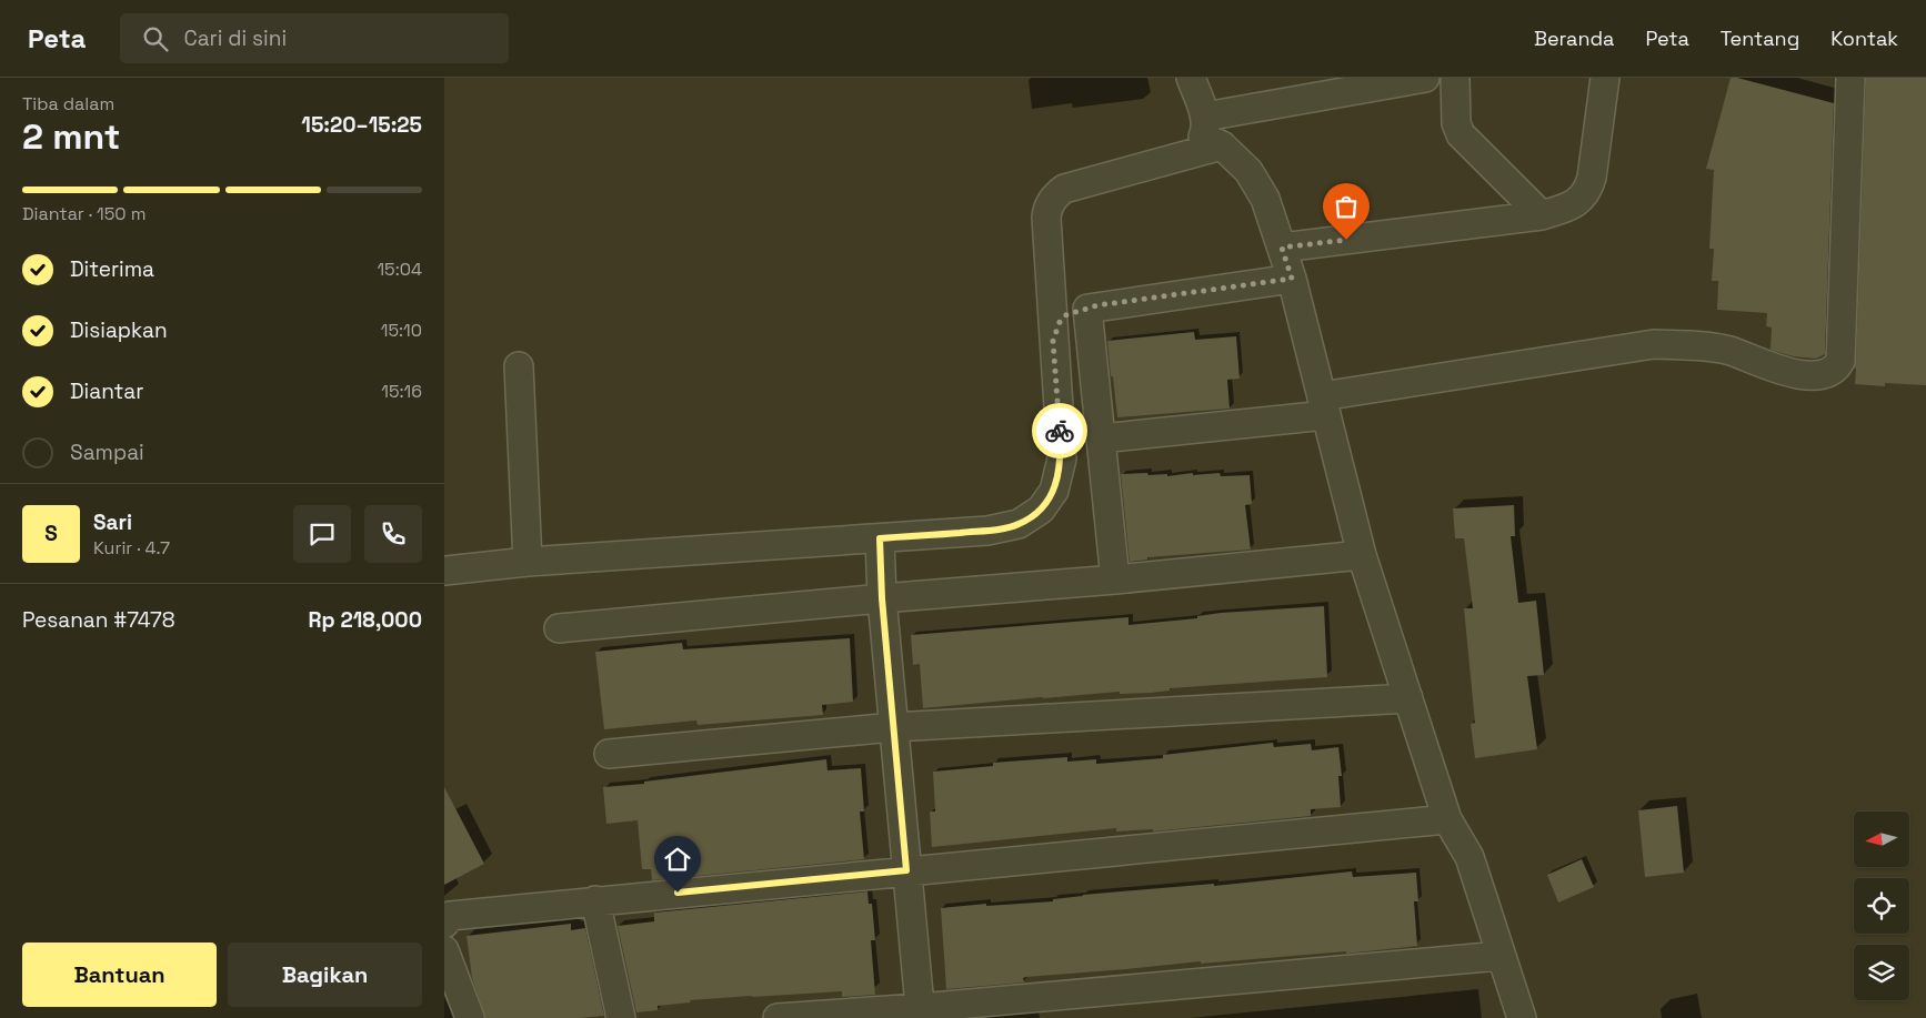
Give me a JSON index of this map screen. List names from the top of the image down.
{
  "north": "left",
  "page": {
    "header": "Peta",
    "search": "Cari di sini",
    "nav": [
      "Beranda",
      "Peta",
      "Tentang",
      "Kontak"
    ],
    "heading": ["2 mnt", "Tiba dalam", "15:20–15:25"],
    "panel": [
      "Sari",
      "Kurir · 4.7",
      "Pesanan #7478",
      "Rp 218,000"
    ],
    "bar": "Diantar · 150 m",
    "list": [
      ["Diterima", "15:04"],
      ["Disiapkan", "15:10"],
      ["Diantar", "15:16"],
      "Sampai"
    ],
    "round": "S",
    "buttons": ["Bantuan", "Bagikan"]
  }
}
